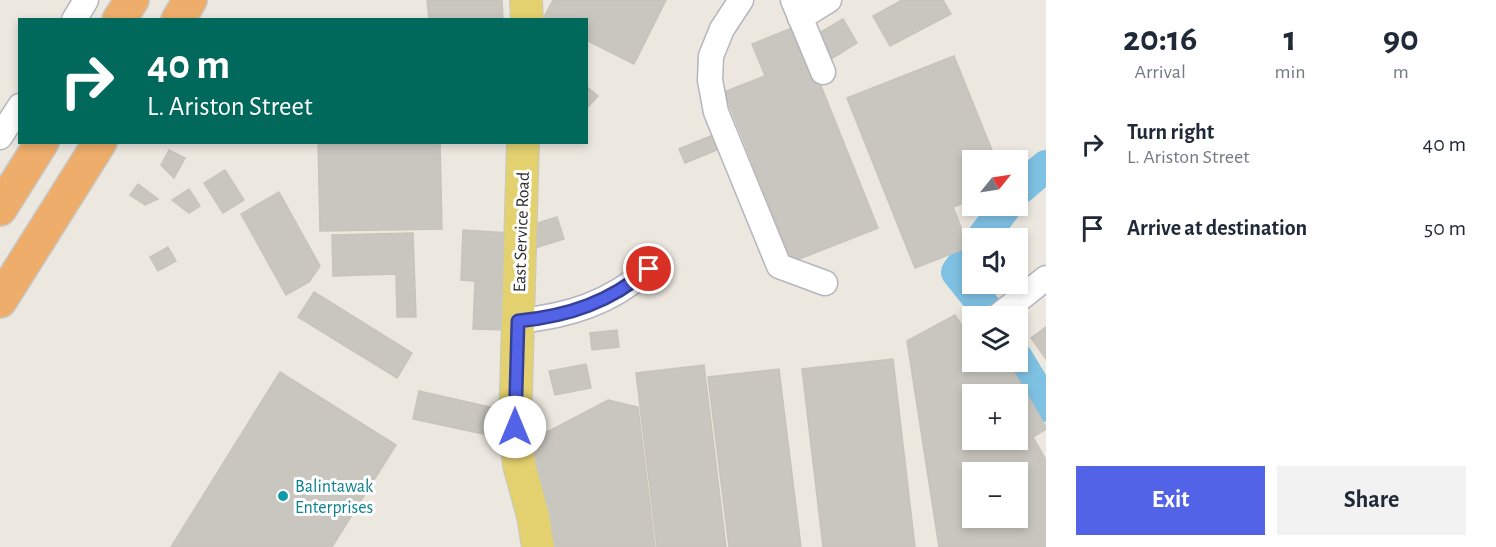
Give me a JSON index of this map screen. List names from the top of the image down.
{
  "streets": {
    "main road": ["East Service Road"]
  },
  "places": ["Balintawak Enterprises"],
  "north": "top right",
  "page": {
    "eta": [
      "20:16",
      "Arrival",
      "1",
      "min",
      "90",
      "m"
    ],
    "turn": ["40 m", "L. Ariston Street"],
    "list": [
      {
        "name": "Turn right",
        "note": "L. Ariston Street",
        "value": "40 m"
      },
      {
        "name": "Arrive at destination",
        "value": "50 m"
      }
    ],
    "map_buttons": ["+", "−"],
    "buttons": ["Exit", "Share"]
  }
}
